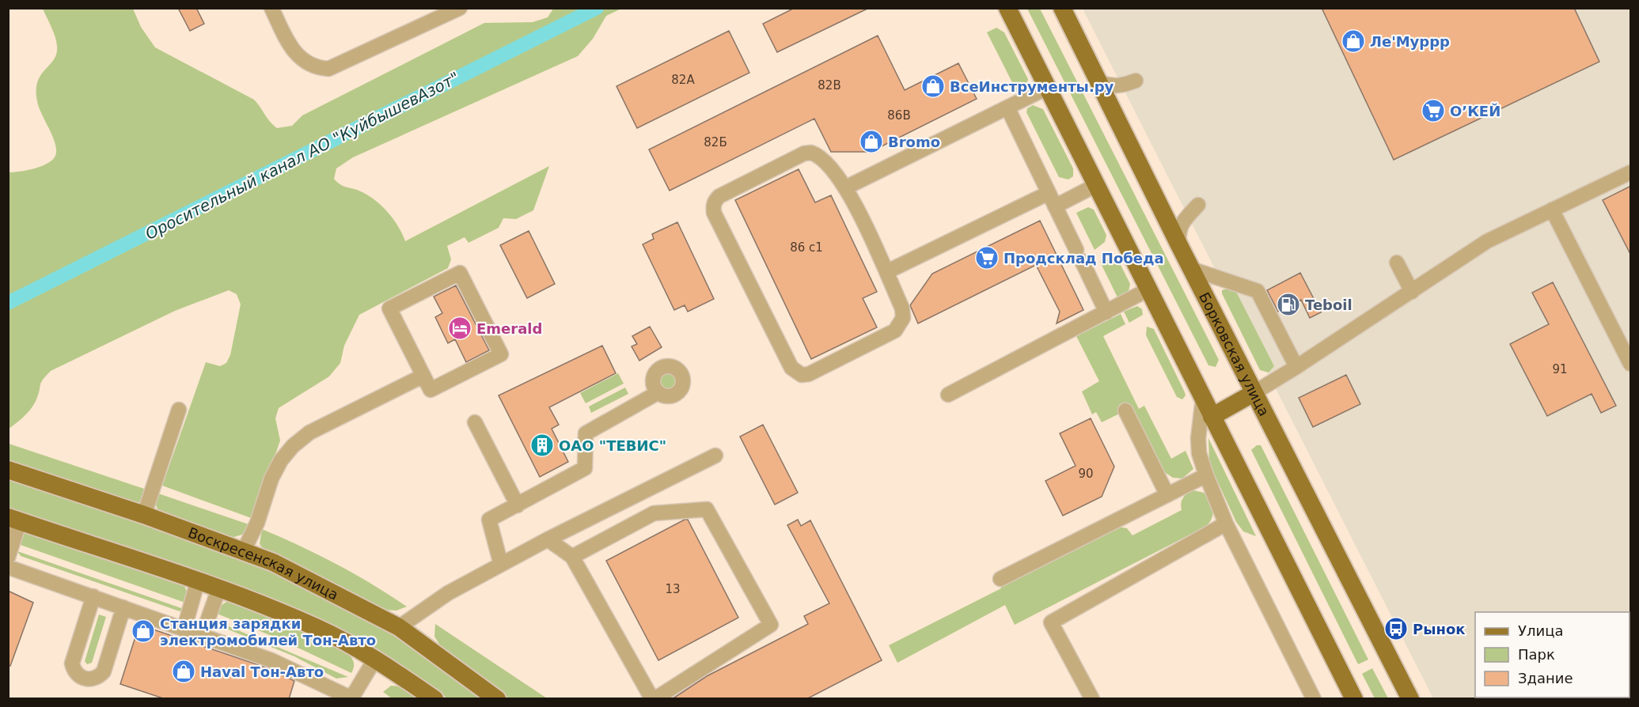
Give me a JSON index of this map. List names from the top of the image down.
{
  "streets": {
    "main road": ["Борковская улица", "Воскресенская улица"]
  },
  "water": ["Оросительный канал АО \"КуйбышевАзот\""],
  "places": {
    "shop": [
      "Ле'Муррр",
      "ВсеИнструменты.ру",
      "Bromo",
      "Станция зарядки электромобилей Тон-Авто",
      "Haval Тон-Авто"
    ],
    "supermarket": ["О’КЕЙ", "Продсклад Победа"],
    "fuel station": ["Teboil"],
    "hotel": ["Emerald"],
    "building": ["ОАО \"ТЕВИС\""],
    "bus stop": ["Рынок"]
  },
  "house_numbers": [
    "82А",
    "82В",
    "86В",
    "82Б",
    "86 c1",
    "91",
    "90",
    "13"
  ],
  "legend": ["Улица", "Парк", "Здание"]
}
